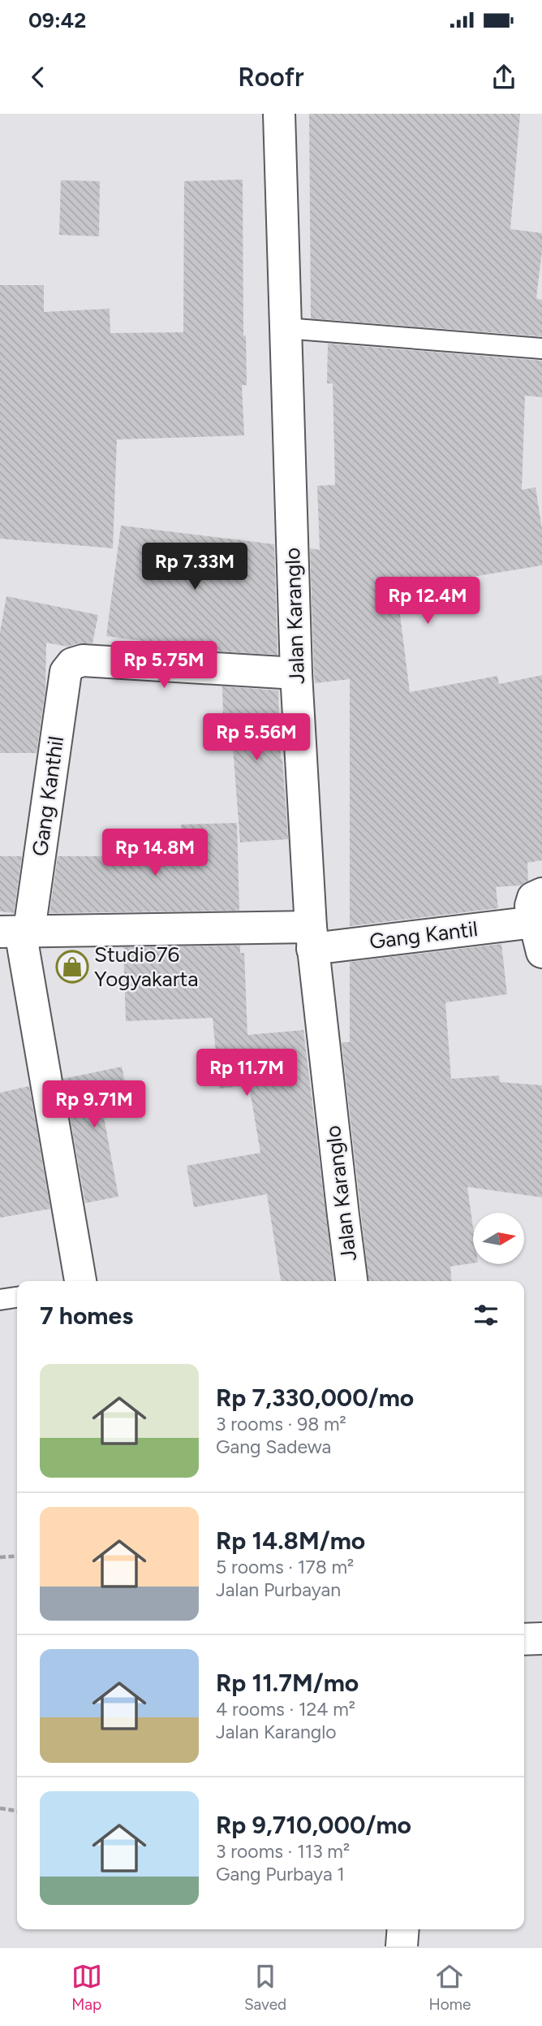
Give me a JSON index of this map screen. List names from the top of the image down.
{
  "streets": {
    "street": ["Jalan Karanglo", "Gang Kanthil", "Gang Kantil"]
  },
  "crossings": [
    ["Jalan Karanglo", "Gang Kanthil"],
    ["Jalan Karanglo", "Gang Kantil"],
    ["Gang Kanthil", "Gang Kantil"]
  ],
  "places": {
    "shop": ["Studio76 Yogyakarta"]
  },
  "north": "right",
  "page": {
    "status": "09:42",
    "header": "Roofr",
    "price": [
      "Rp 7.33M",
      "Rp 12.4M",
      "Rp 5.75M",
      "Rp 5.56M",
      "Rp 14.8M",
      "Rp 11.7M",
      "Rp 9.71M"
    ],
    "heading": "7 homes",
    "list": [
      {
        "name": "Rp 7,330,000/mo",
        "note": "3 rooms · 98 m² · Gang Sadewa"
      },
      {
        "name": "Rp 14.8M/mo",
        "note": "5 rooms · 178 m² · Jalan Purbayan"
      },
      {
        "name": "Rp 11.7M/mo",
        "note": "4 rooms · 124 m² · Jalan Karanglo"
      },
      {
        "name": "Rp 9,710,000/mo",
        "note": "3 rooms · 113 m² · Gang Purbaya 1"
      }
    ],
    "tabs": ["Map", "Saved", "Home"]
  }
}
